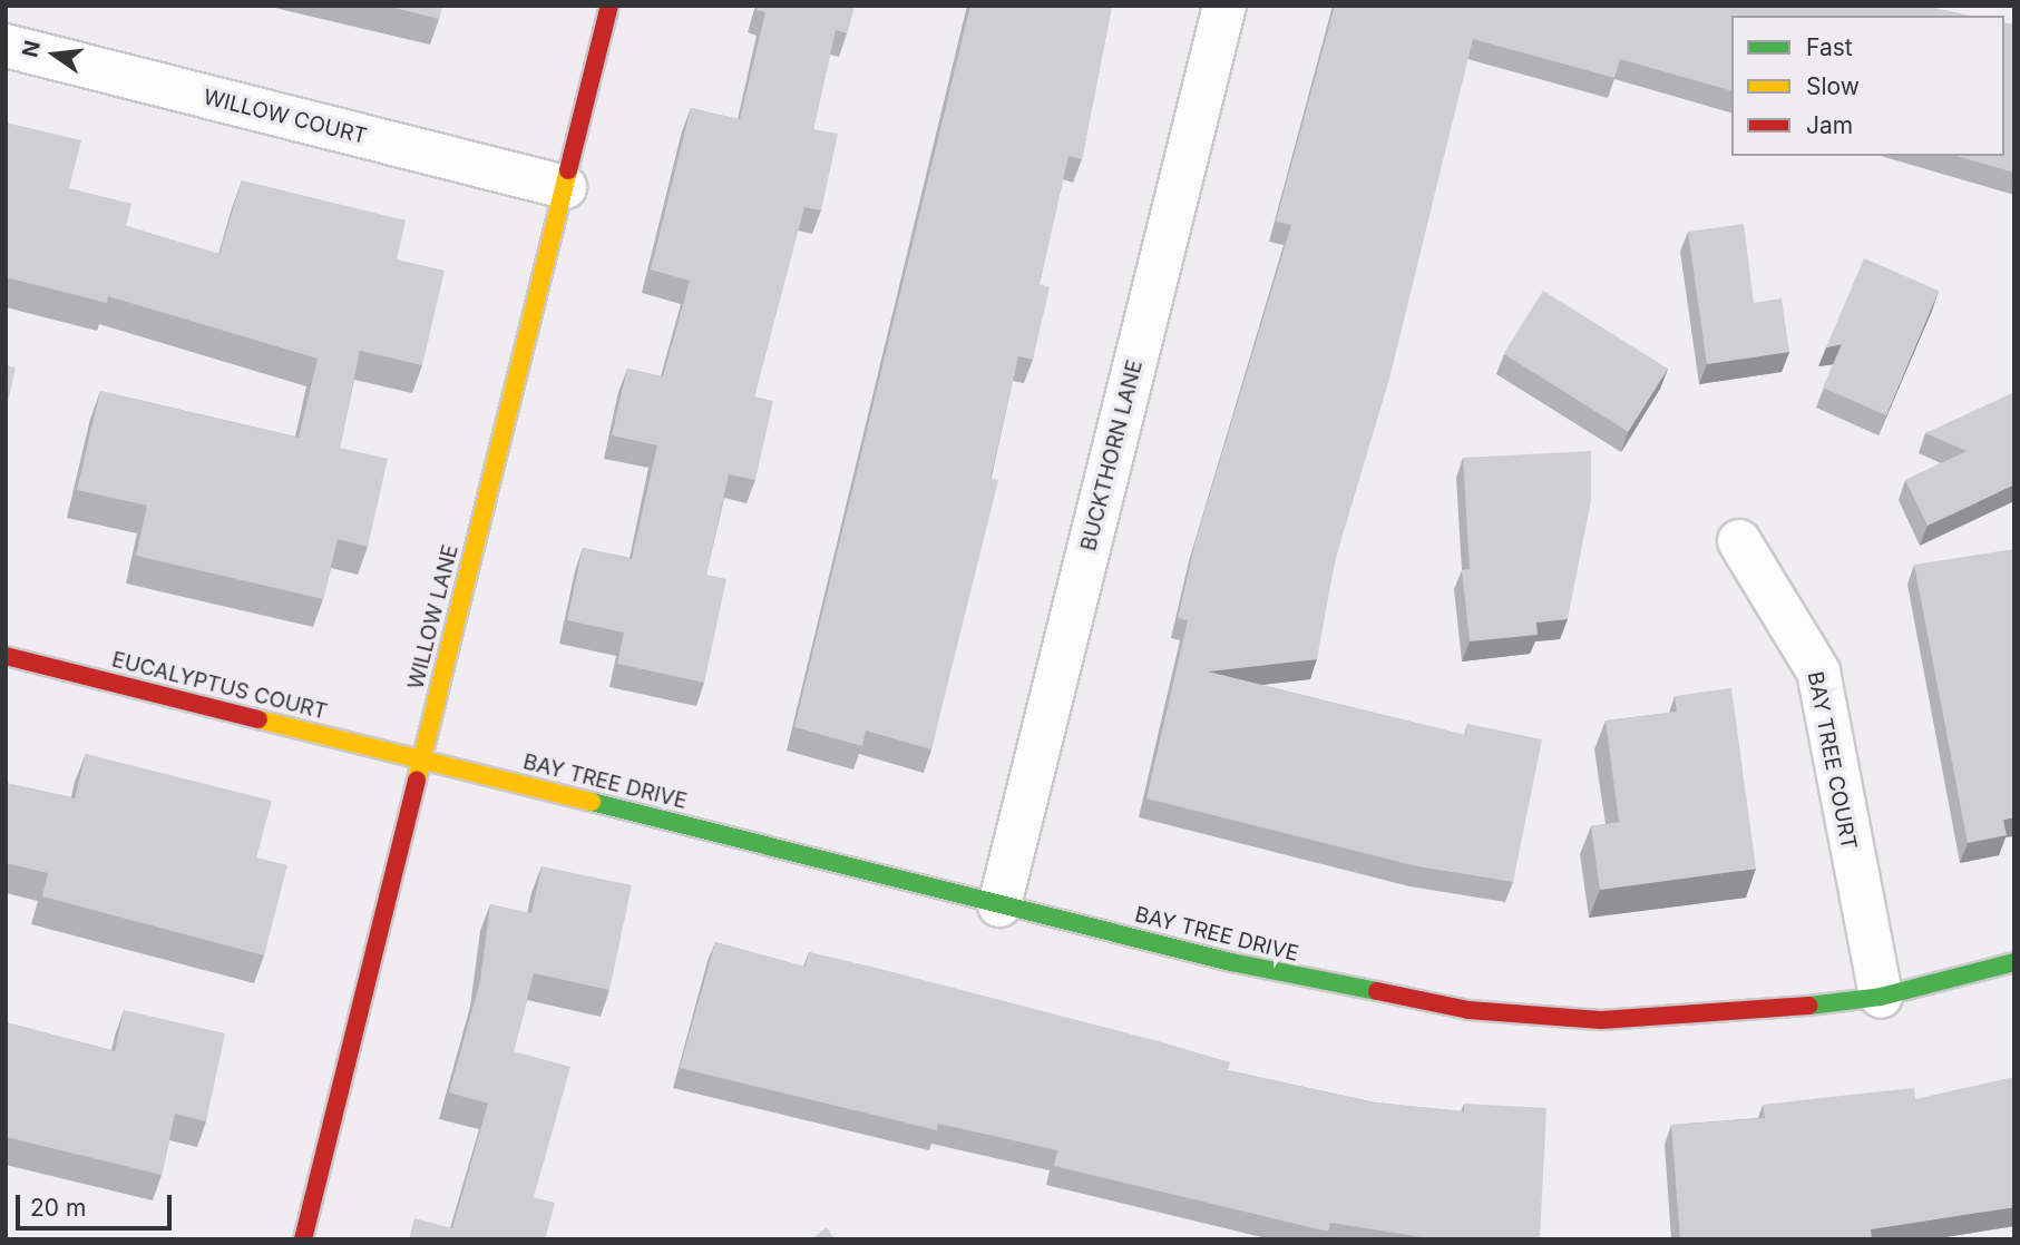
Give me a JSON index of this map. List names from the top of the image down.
{
  "streets": {
    "street": [
      "WILLOW COURT",
      "BUCKTHORN LANE",
      "WILLOW LANE",
      "EUCALYPTUS COURT",
      "BAY TREE COURT",
      "BAY TREE DRIVE"
    ]
  },
  "crossings": [
    ["WILLOW COURT", "WILLOW LANE"],
    ["BUCKTHORN LANE", "BAY TREE DRIVE"],
    ["WILLOW LANE", "EUCALYPTUS COURT"],
    ["WILLOW LANE", "BAY TREE DRIVE"],
    ["EUCALYPTUS COURT", "BAY TREE DRIVE"],
    ["BAY TREE COURT", "BAY TREE DRIVE"]
  ],
  "legend": ["Fast", "Slow", "Jam"],
  "scale_bar": "20 m",
  "north": "left"
}
